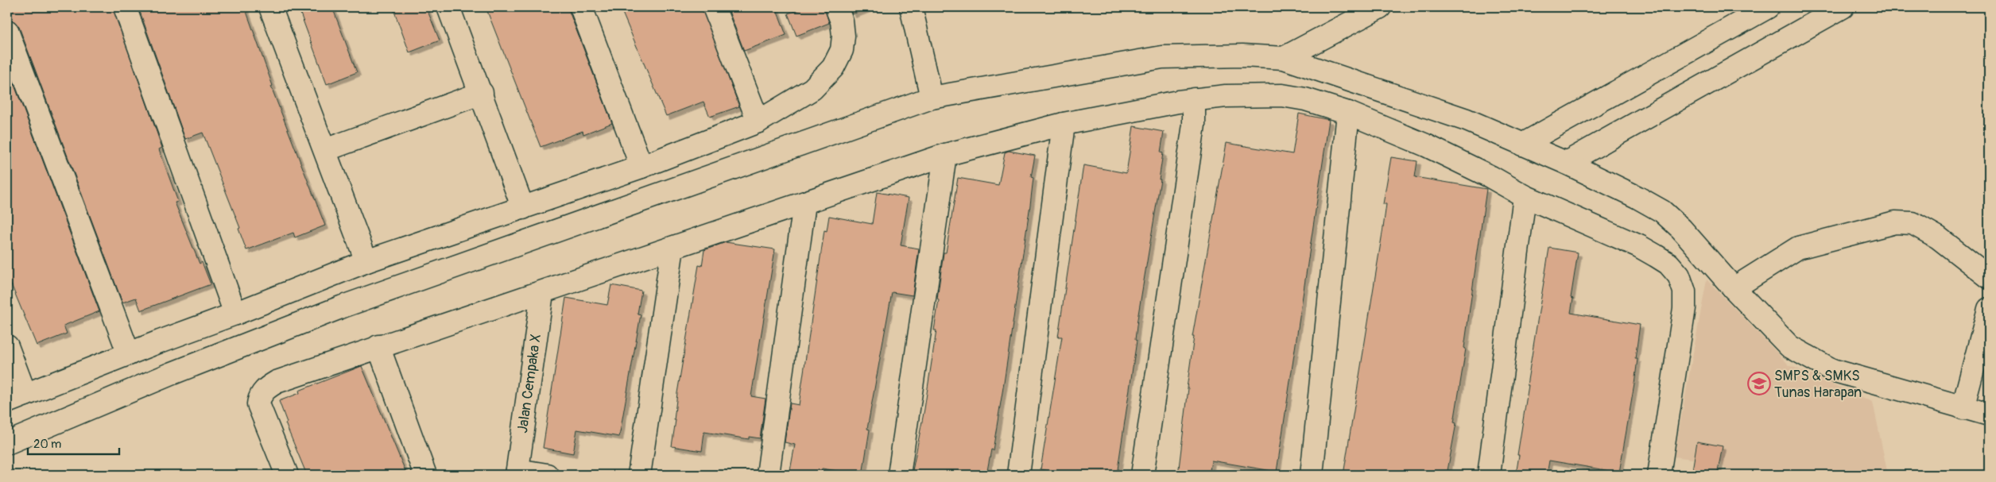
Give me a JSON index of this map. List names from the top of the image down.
{
  "streets": {
    "street": ["Jalan Cempaka X"]
  },
  "places": {
    "school or university": ["SMPS & SMKS Tunas Harapan"]
  },
  "scale_bar": "20 m"
}
